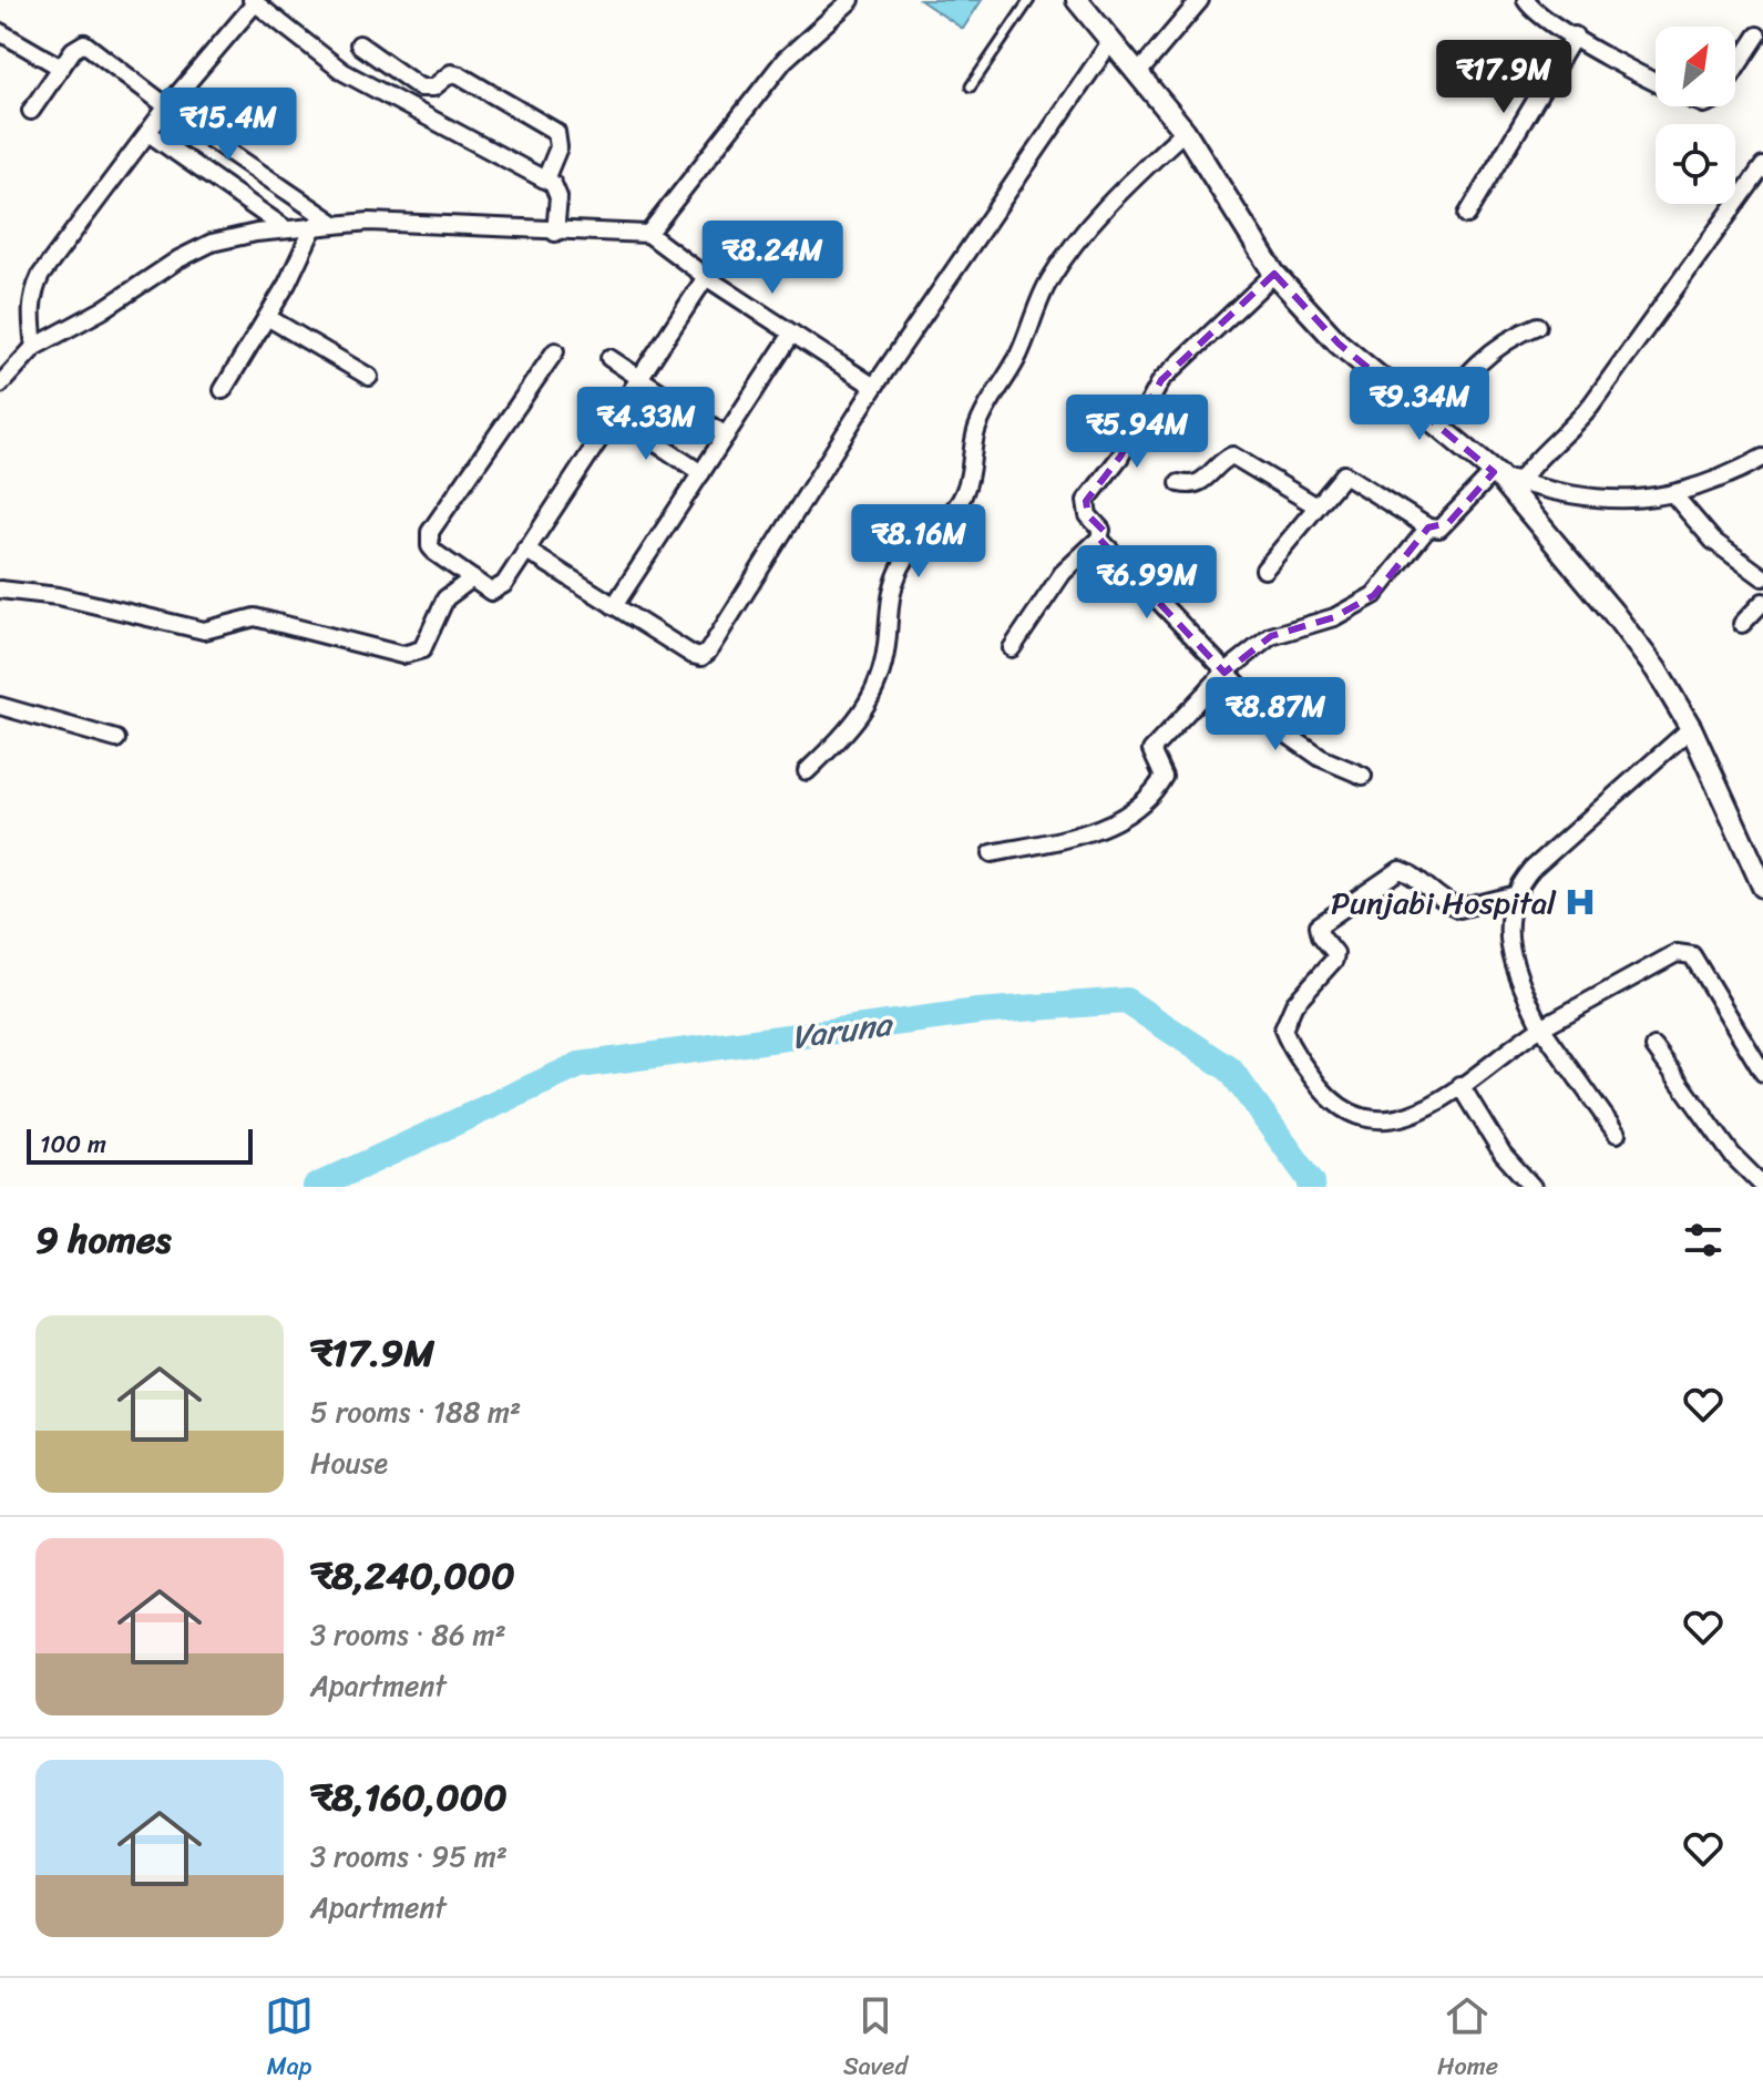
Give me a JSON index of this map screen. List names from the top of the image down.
{
  "water": ["Varuna"],
  "places": {
    "hospital": ["Punjabi Hospital"]
  },
  "scale_bar": "100 m",
  "north": "top right",
  "page": {
    "price": [
      "₹17.9M",
      "₹15.4M",
      "₹8.24M",
      "₹9.34M",
      "₹4.33M",
      "₹5.94M",
      "₹8.16M",
      "₹6.99M",
      "₹8.87M"
    ],
    "scale": "100 m",
    "heading": "9 homes",
    "list": [
      {
        "name": "₹17.9M",
        "note": "5 rooms · 188 m² · House"
      },
      {
        "name": "₹8,240,000",
        "note": "3 rooms · 86 m² · Apartment"
      },
      {
        "name": "₹8,160,000",
        "note": "3 rooms · 95 m² · Apartment"
      }
    ],
    "tabs": ["Map", "Saved", "Home"]
  }
}
